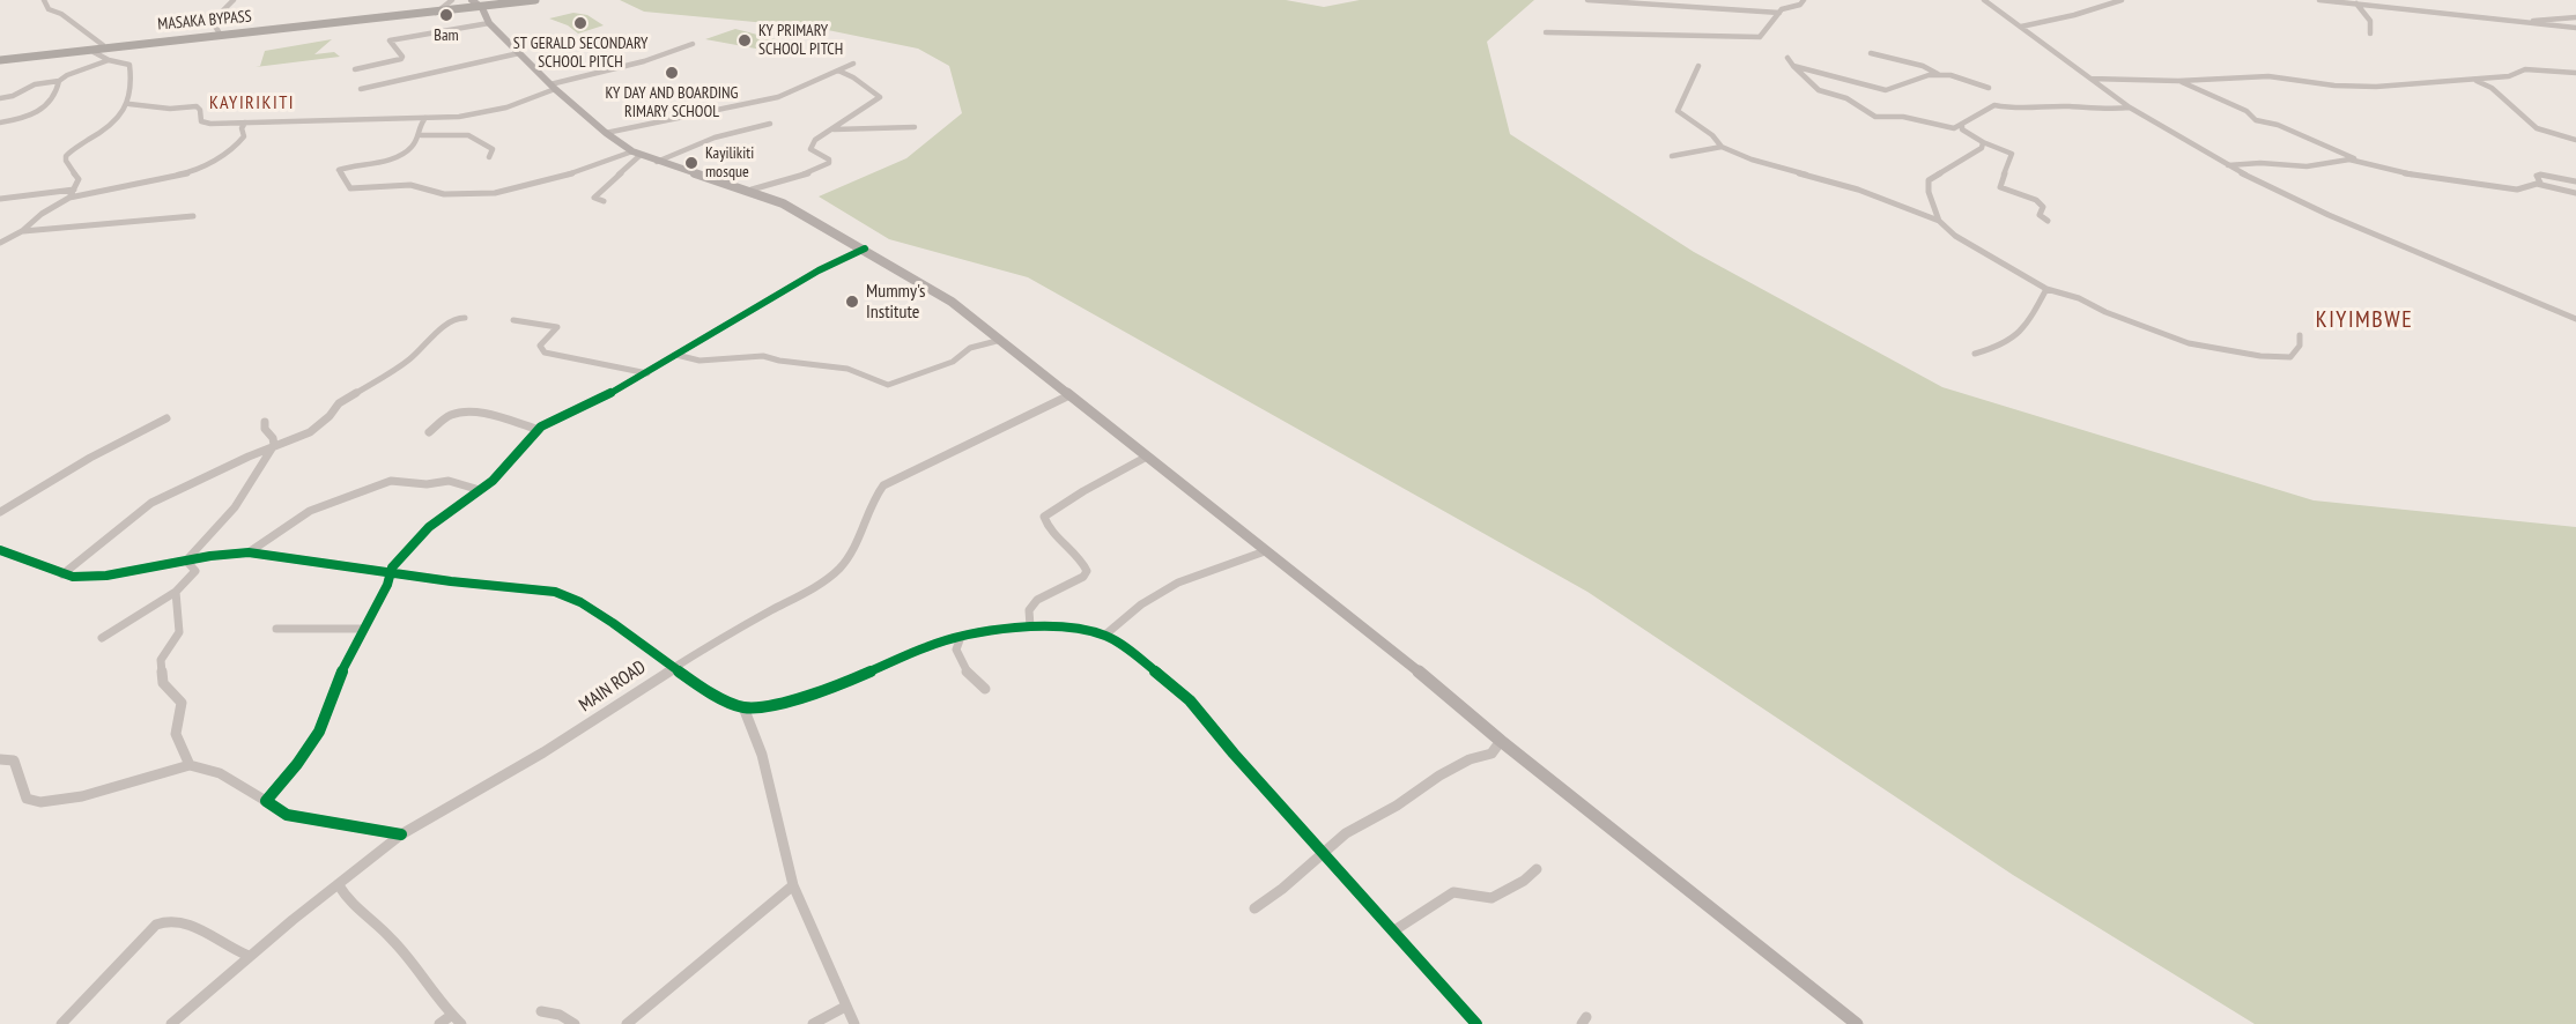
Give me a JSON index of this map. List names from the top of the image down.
{
  "streets": {
    "highway": ["MASAKA BYPASS"],
    "street": ["MAIN ROAD"]
  },
  "districts": ["KAYIRIKITI", "KIYIMBWE"],
  "places": [
    "Bam",
    "ST GERALD SECONDARY SCHOOL PITCH",
    "KY PRIMARY SCHOOL PITCH",
    "KY DAY AND BOARDING RIMARY SCHOOL",
    "Kayilikiti mosque",
    "Mummy's Institute"
  ]
}
